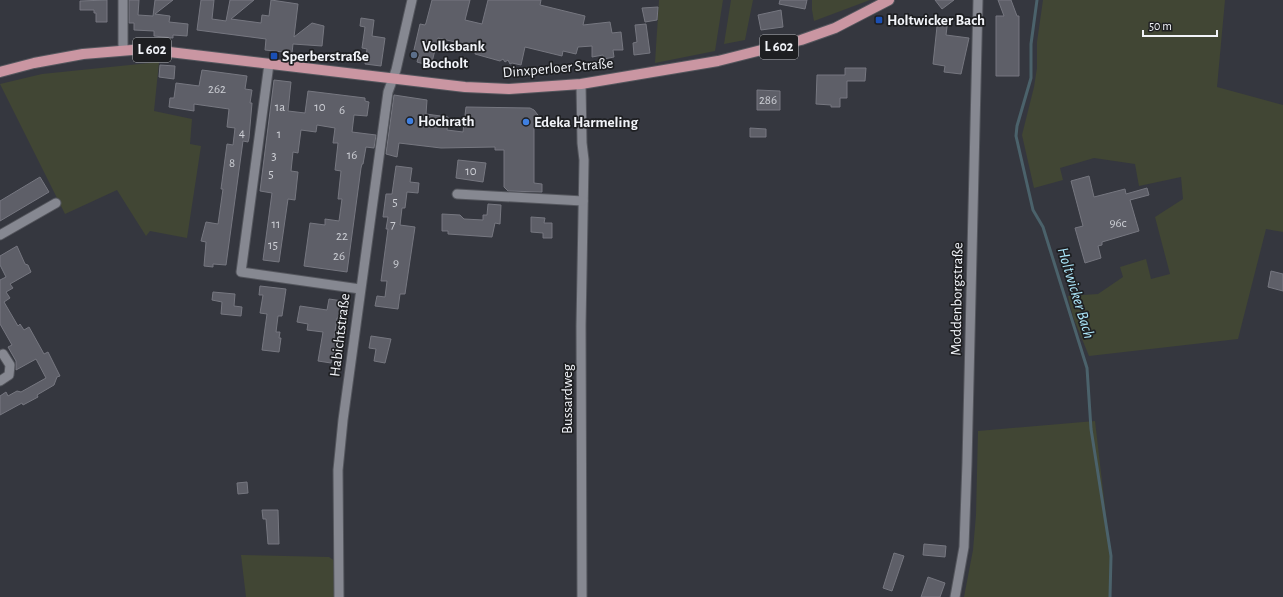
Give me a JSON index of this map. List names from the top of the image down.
{
  "streets": {
    "main road": ["L 602", "Dinxperloer Straße"],
    "street": ["Moddenborgstraße", "Habichtstraße", "Bussardweg"]
  },
  "crossings": [
    ["Dinxperloer Straße", "Habichtstraße"],
    ["Dinxperloer Straße", "Bussardweg"]
  ],
  "water": ["Holtwicker Bach"],
  "places": {
    "transit": ["Holtwicker Bach", "Sperberstraße"],
    "other": ["Volksbank Bocholt", "Hochrath", "Edeka Harmeling"]
  },
  "house_numbers": [
    "262",
    "286",
    "1a",
    "10",
    "6",
    "4",
    "1",
    "16",
    "3",
    "8",
    "10",
    "5",
    "5",
    "96c",
    "11",
    "7",
    "22",
    "15",
    "26",
    "9"
  ],
  "scale_bar": "50 m"
}
